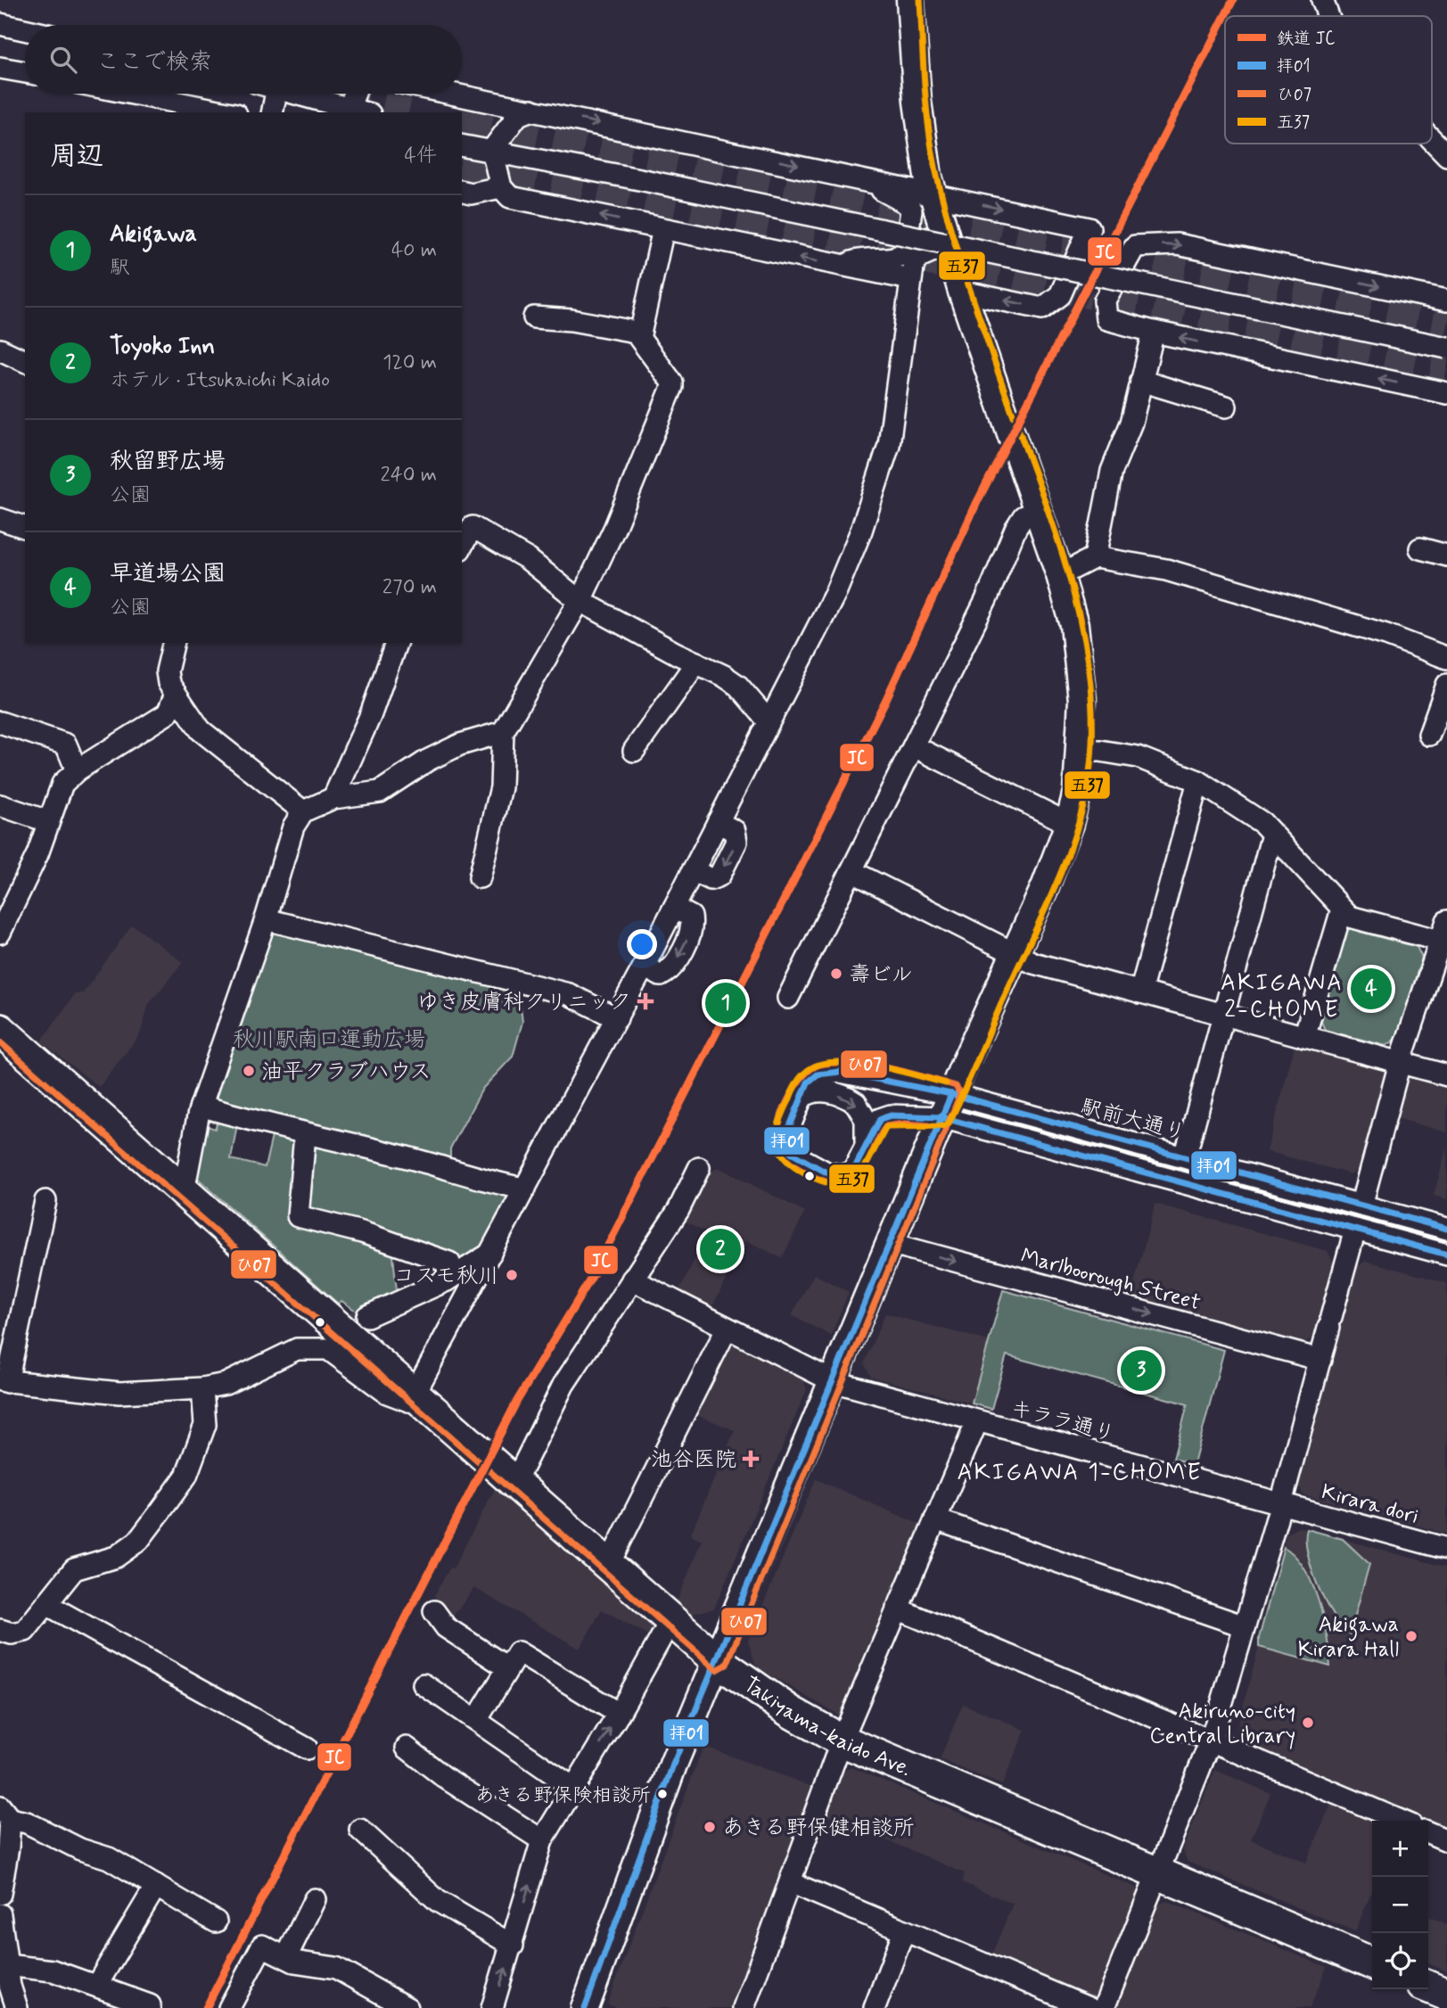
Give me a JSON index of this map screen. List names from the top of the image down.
{
  "streets": {
    "highway": ["Takiyama-kaido Ave."],
    "street": [
      "駅前大通り",
      "Marlboorough Street",
      "キララ通り",
      "Kirara dori"
    ]
  },
  "crossings": [
    ["キララ通り", "Kirara dori"]
  ],
  "districts": ["AKIGAWA 2-CHOME", "AKIGAWA 1-CHOME"],
  "parks": ["秋川駅南口運動広場"],
  "places": {
    "other": [
      "壽ビル",
      "油平クラブハウス",
      "コスモ秋川",
      "Akigawa Kirara Hall",
      "Akiruno-city Central Library",
      "あきる野保険相談所",
      "あきる野保健相談所"
    ],
    "health": ["ゆき皮膚科クリニック", "池谷医院"]
  },
  "lines": [
    "rail line JC",
    "transit line 五37",
    "transit line ひ07",
    "transit line 拝01"
  ],
  "legend": [
    "鉄道 JC",
    "拝01",
    "ひ07",
    "五37"
  ],
  "page": {
    "search": "ここで検索",
    "heading": ["周辺", "4件"],
    "list": [
      {
        "mark": "1",
        "name": "Akigawa",
        "note": "駅",
        "value": "40 m"
      },
      {
        "mark": "2",
        "name": "Toyoko Inn",
        "note": "ホテル · Itsukaichi Kaido",
        "value": "120 m"
      },
      {
        "mark": "3",
        "name": "秋留野広場",
        "note": "公園",
        "value": "240 m"
      },
      {
        "mark": "4",
        "name": "早道場公園",
        "note": "公園",
        "value": "270 m"
      }
    ],
    "pins": [
      "4",
      "1",
      "2",
      "3"
    ],
    "map_buttons": ["+", "−"]
  }
}
